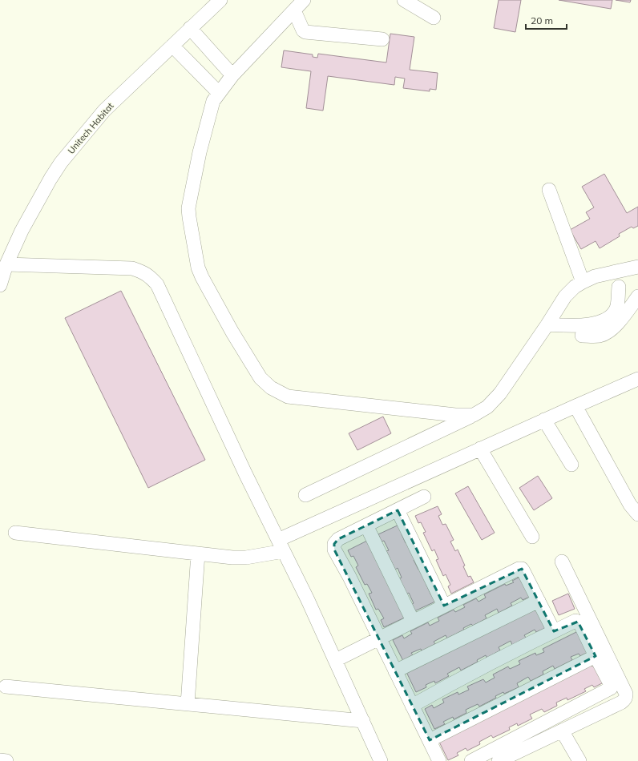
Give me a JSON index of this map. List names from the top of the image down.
{
  "streets": {
    "street": ["Unitech Habitat"]
  },
  "scale_bar": "20 m"
}
